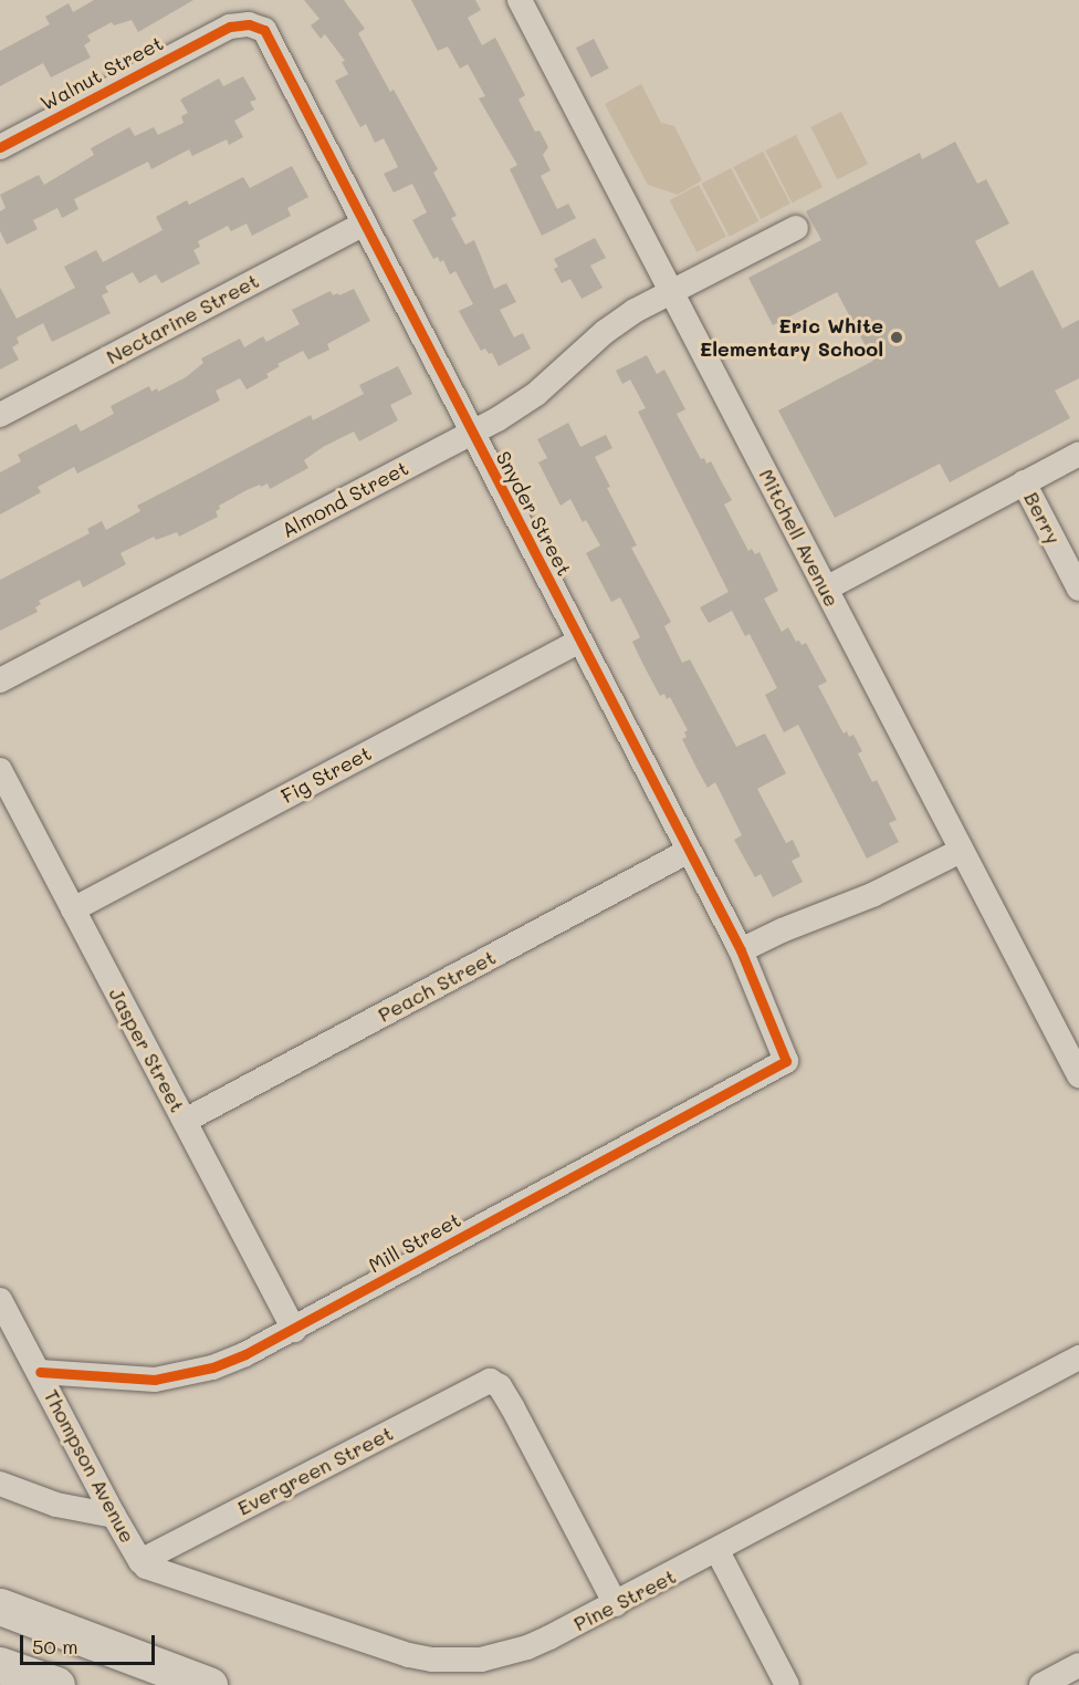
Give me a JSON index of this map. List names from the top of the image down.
{
  "streets": {
    "street": [
      "Walnut Street",
      "Nectarine Street",
      "Almond Street",
      "Snyder Street",
      "Berry",
      "Mitchell Avenue",
      "Fig Street",
      "Peach Street",
      "Jasper Street",
      "Mill Street",
      "Thompson Avenue",
      "Evergreen Street",
      "Pine Street"
    ]
  },
  "crossings": [
    ["Walnut Street", "Snyder Street"],
    ["Nectarine Street", "Snyder Street"],
    ["Almond Street", "Snyder Street"],
    ["Almond Street", "Mitchell Avenue"],
    ["Snyder Street", "Fig Street"],
    ["Snyder Street", "Peach Street"],
    ["Snyder Street", "Mill Street"],
    ["Fig Street", "Jasper Street"],
    ["Peach Street", "Jasper Street"],
    ["Jasper Street", "Mill Street"],
    ["Mill Street", "Thompson Avenue"],
    ["Thompson Avenue", "Evergreen Street"],
    ["Thompson Avenue", "Pine Street"],
    ["Evergreen Street", "Pine Street"]
  ],
  "places": ["Eric White Elementary School"],
  "scale_bar": "50 m"
}
